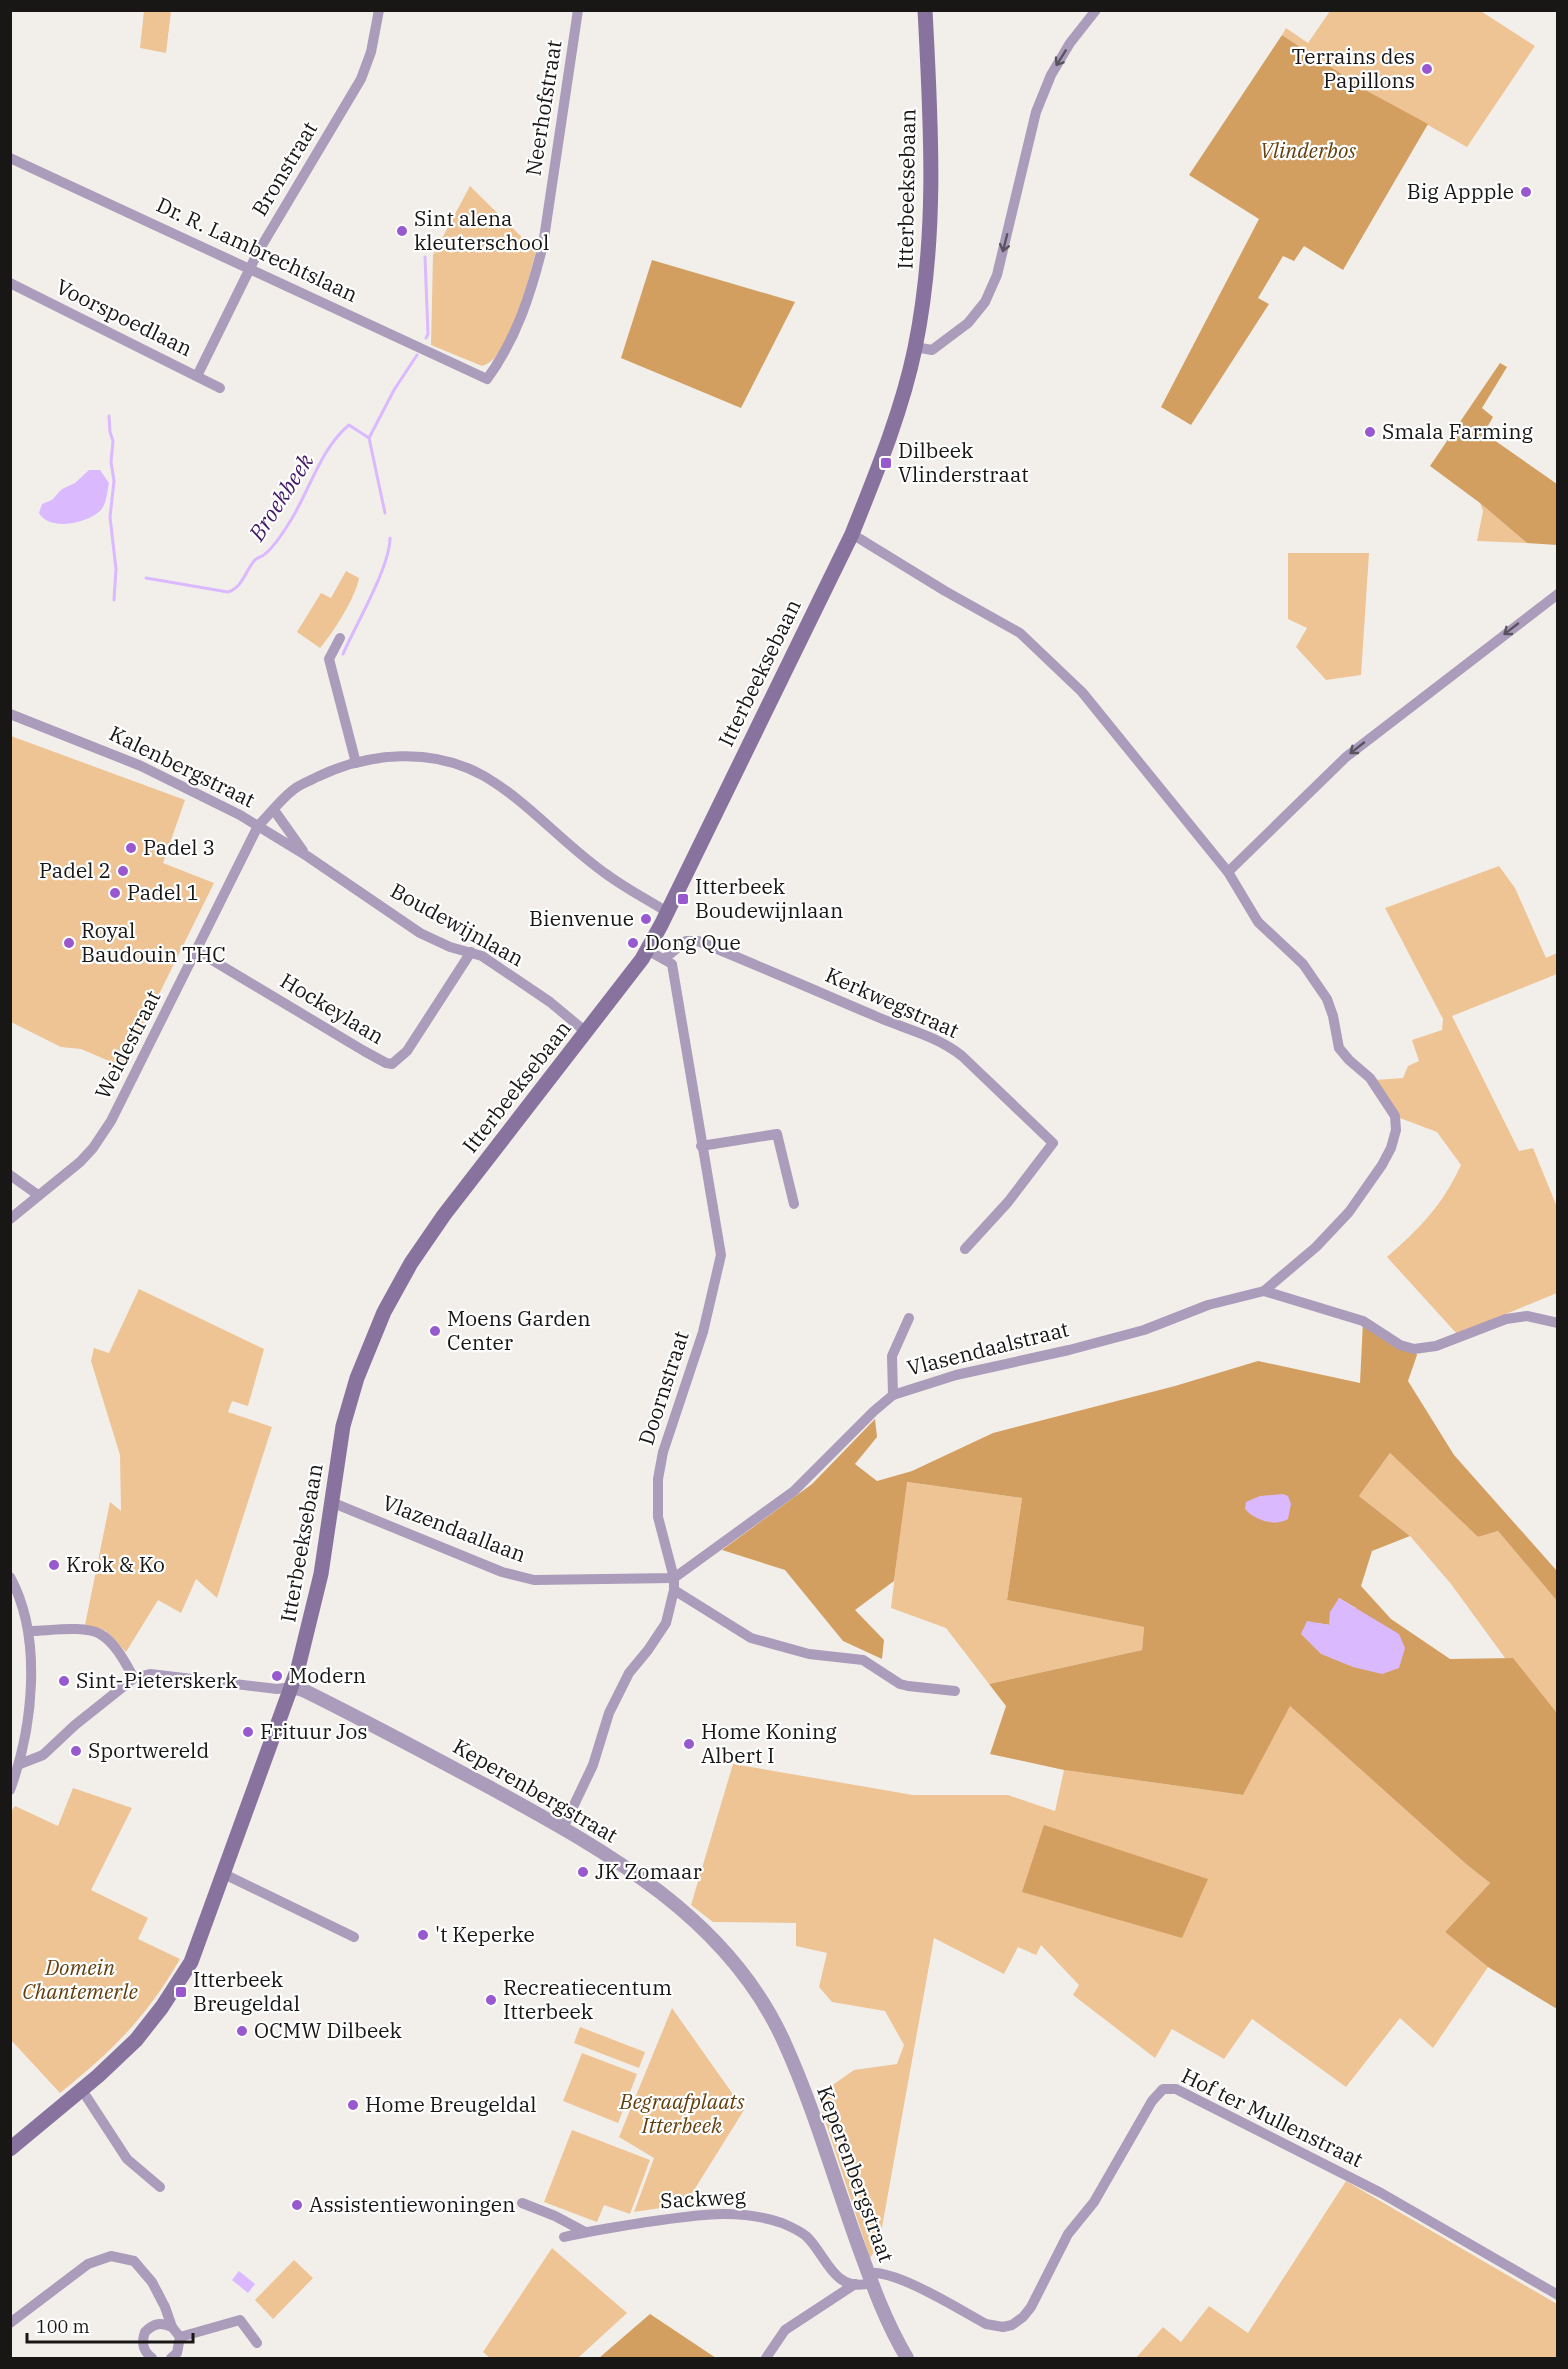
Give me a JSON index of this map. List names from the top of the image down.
{
  "streets": {
    "main road": ["Itterbeeksebaan"],
    "street": [
      "Neerhofstraat",
      "Bronstraat",
      "Dr. R. Lambrechtslaan",
      "Voorspoedlaan",
      "Kalenbergstraat",
      "Boudewijnlaan",
      "Kerkwegstraat",
      "Hockeylaan",
      "Weidestraat",
      "Vlasendaalstraat",
      "Doornstraat",
      "Vlazendaallaan",
      "Keperenbergstraat",
      "Hof ter Mullenstraat",
      "Sackweg"
    ]
  },
  "crossings": [
    ["Neerhofstraat", "Dr. R. Lambrechtslaan"],
    ["Bronstraat", "Dr. R. Lambrechtslaan"],
    ["Bronstraat", "Voorspoedlaan"],
    ["Itterbeeksebaan", "Kalenbergstraat"],
    ["Itterbeeksebaan", "Boudewijnlaan"],
    ["Itterbeeksebaan", "Vlazendaallaan"],
    ["Itterbeeksebaan", "Keperenbergstraat"],
    ["Kalenbergstraat", "Boudewijnlaan"],
    ["Kalenbergstraat", "Weidestraat"],
    ["Boudewijnlaan", "Hockeylaan"],
    ["Boudewijnlaan", "Weidestraat"],
    ["Kerkwegstraat", "Doornstraat"],
    ["Hockeylaan", "Weidestraat"],
    ["Vlasendaalstraat", "Doornstraat"],
    ["Vlasendaalstraat", "Vlazendaallaan"],
    ["Doornstraat", "Vlazendaallaan"],
    ["Doornstraat", "Keperenbergstraat"],
    ["Keperenbergstraat", "Hof ter Mullenstraat"]
  ],
  "water": ["Broekbeek"],
  "parks": ["Vlinderbos", "Domein Chantemerle", "Begraafplaats Itterbeek"],
  "places": {
    "other": [
      "Terrains des Papillons",
      "Big Appple",
      "Sint alena kleuterschool",
      "Smala Farming",
      "Padel 3",
      "Padel 2",
      "Padel 1",
      "Bienvenue",
      "Royal Baudouin THC",
      "Dong Que",
      "Moens Garden Center",
      "Krok & Ko",
      "Modern",
      "Sint-Pieterskerk",
      "Frituur Jos",
      "Home Koning Albert I",
      "Sportwereld",
      "JK Zomaar",
      "'t Keperke",
      "Recreatiecentum Itterbeek",
      "OCMW Dilbeek",
      "Home Breugeldal",
      "Assistentiewoningen"
    ],
    "transit": ["Dilbeek Vlinderstraat", "Itterbeek Boudewijnlaan", "Itterbeek Breugeldal"]
  },
  "scale_bar": "100 m"
}
